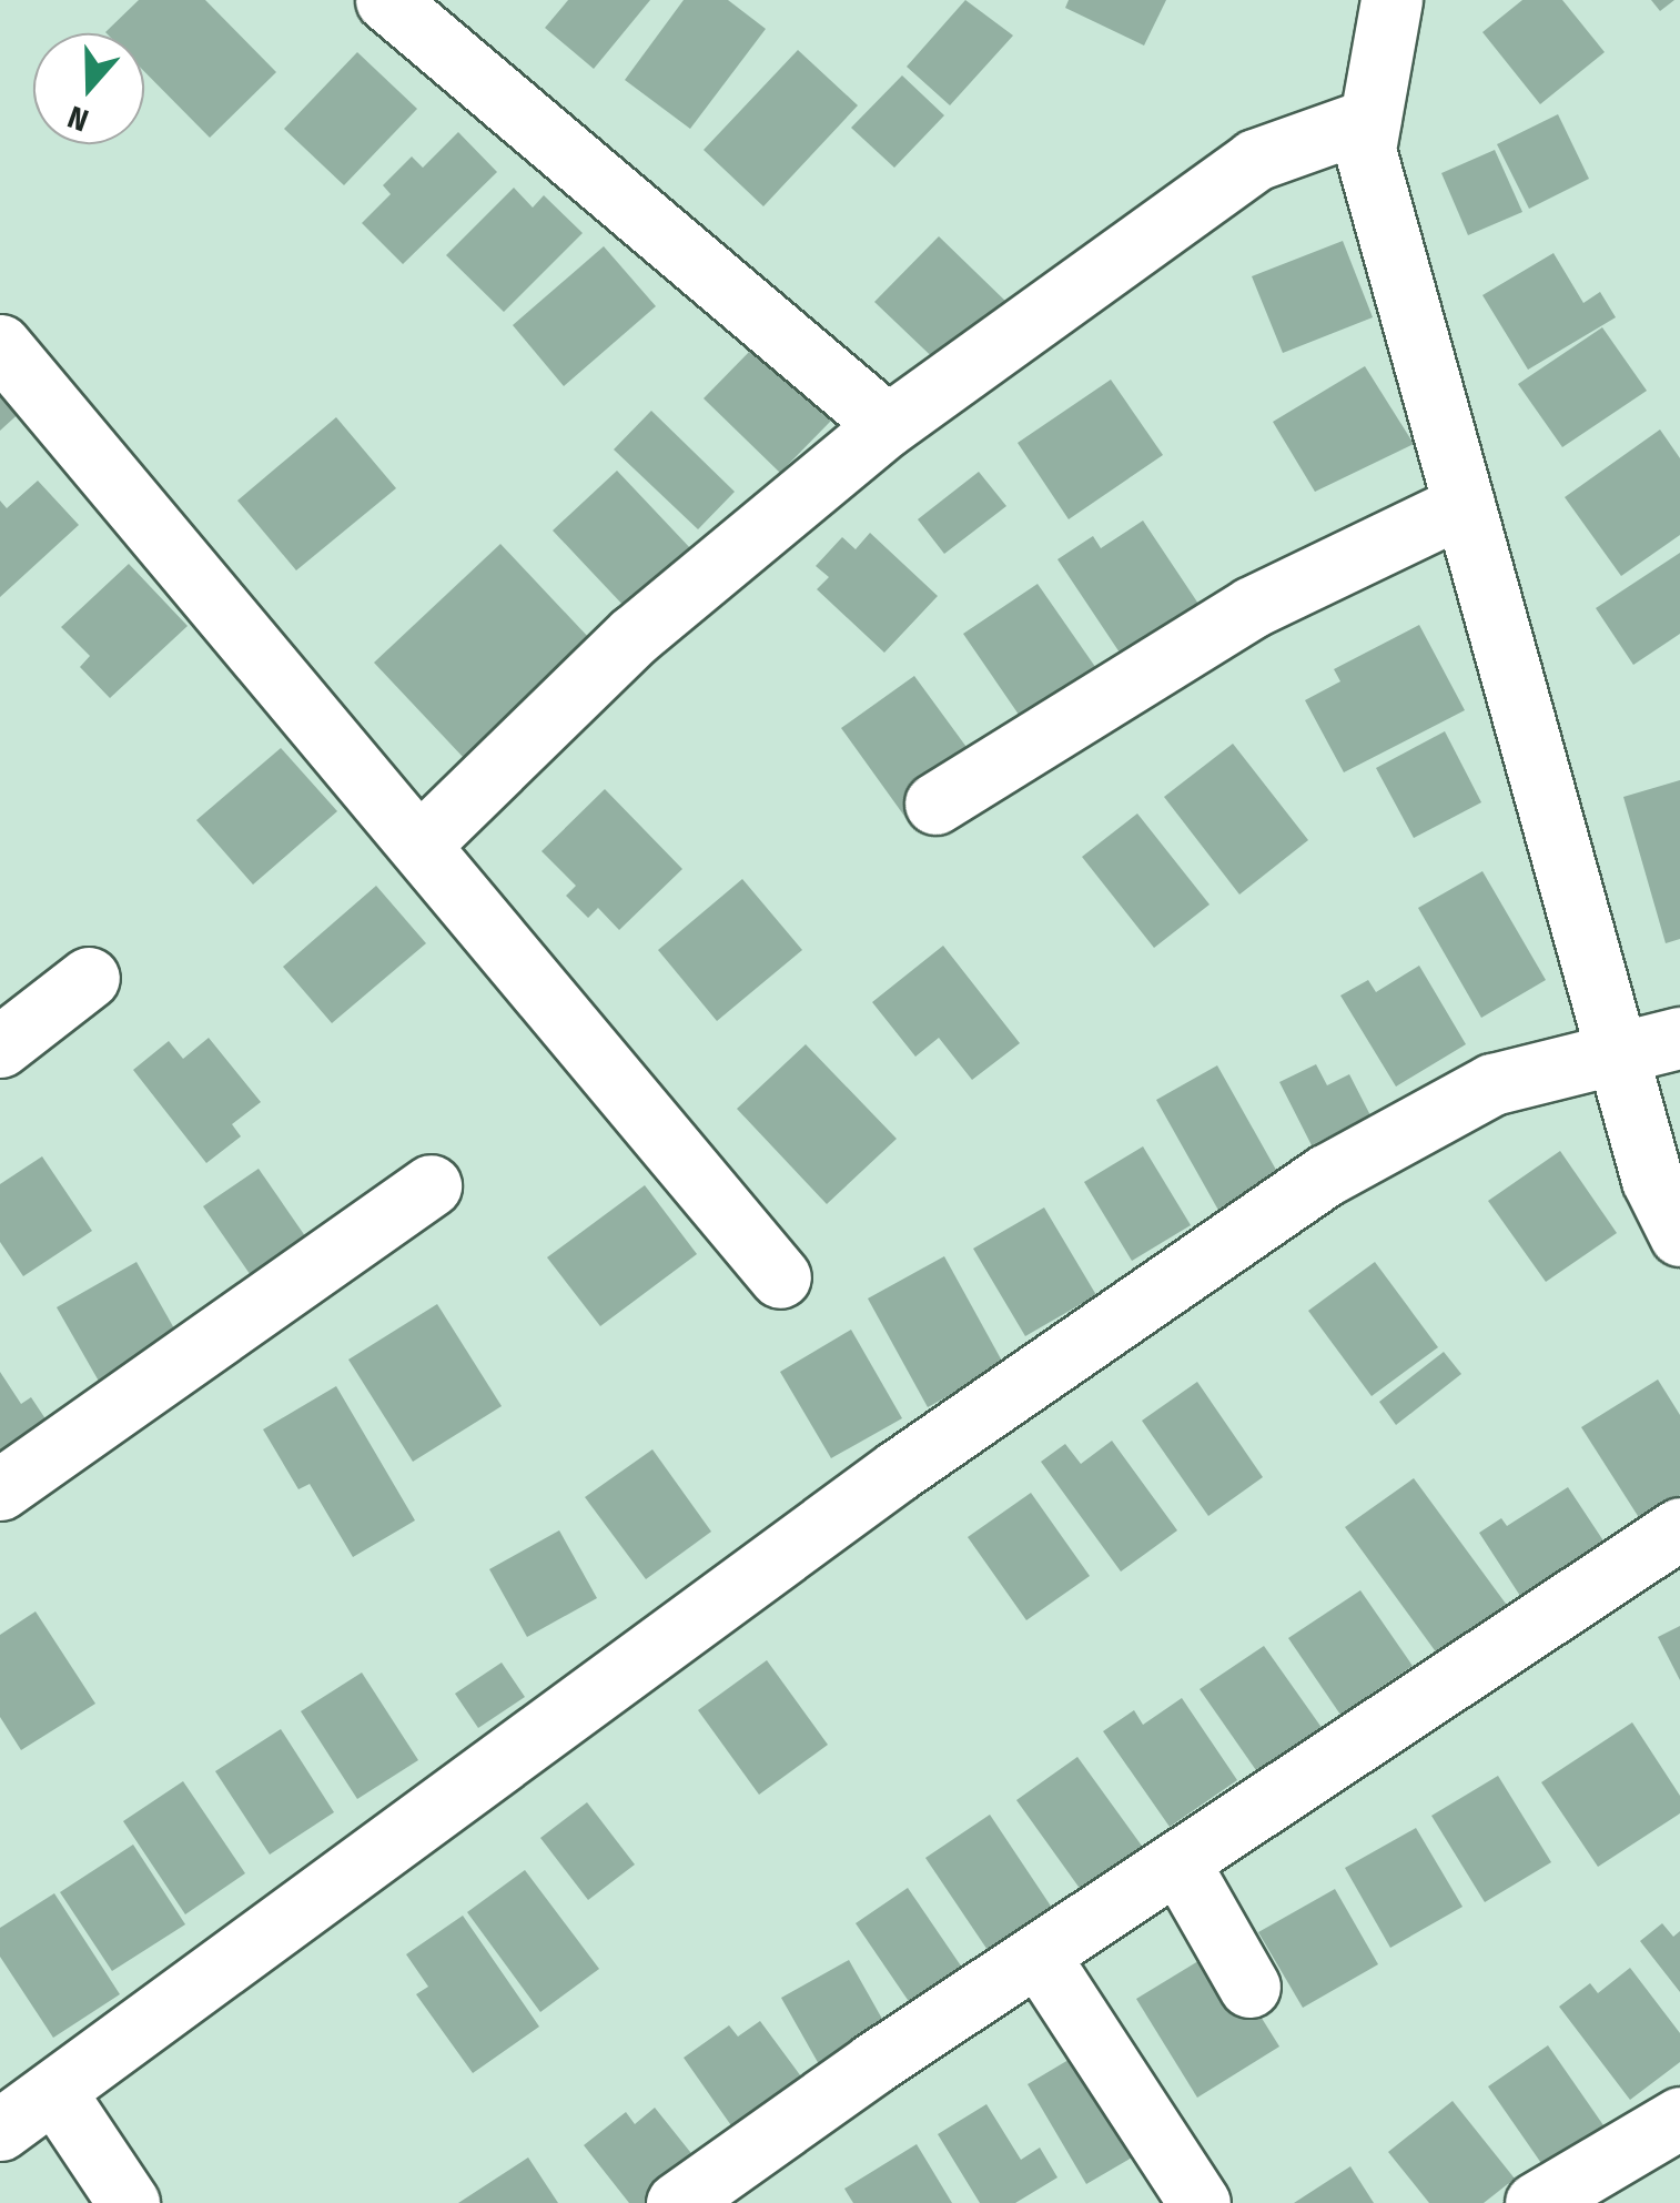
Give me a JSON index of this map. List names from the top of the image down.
{
  "north": "bottom"
}
